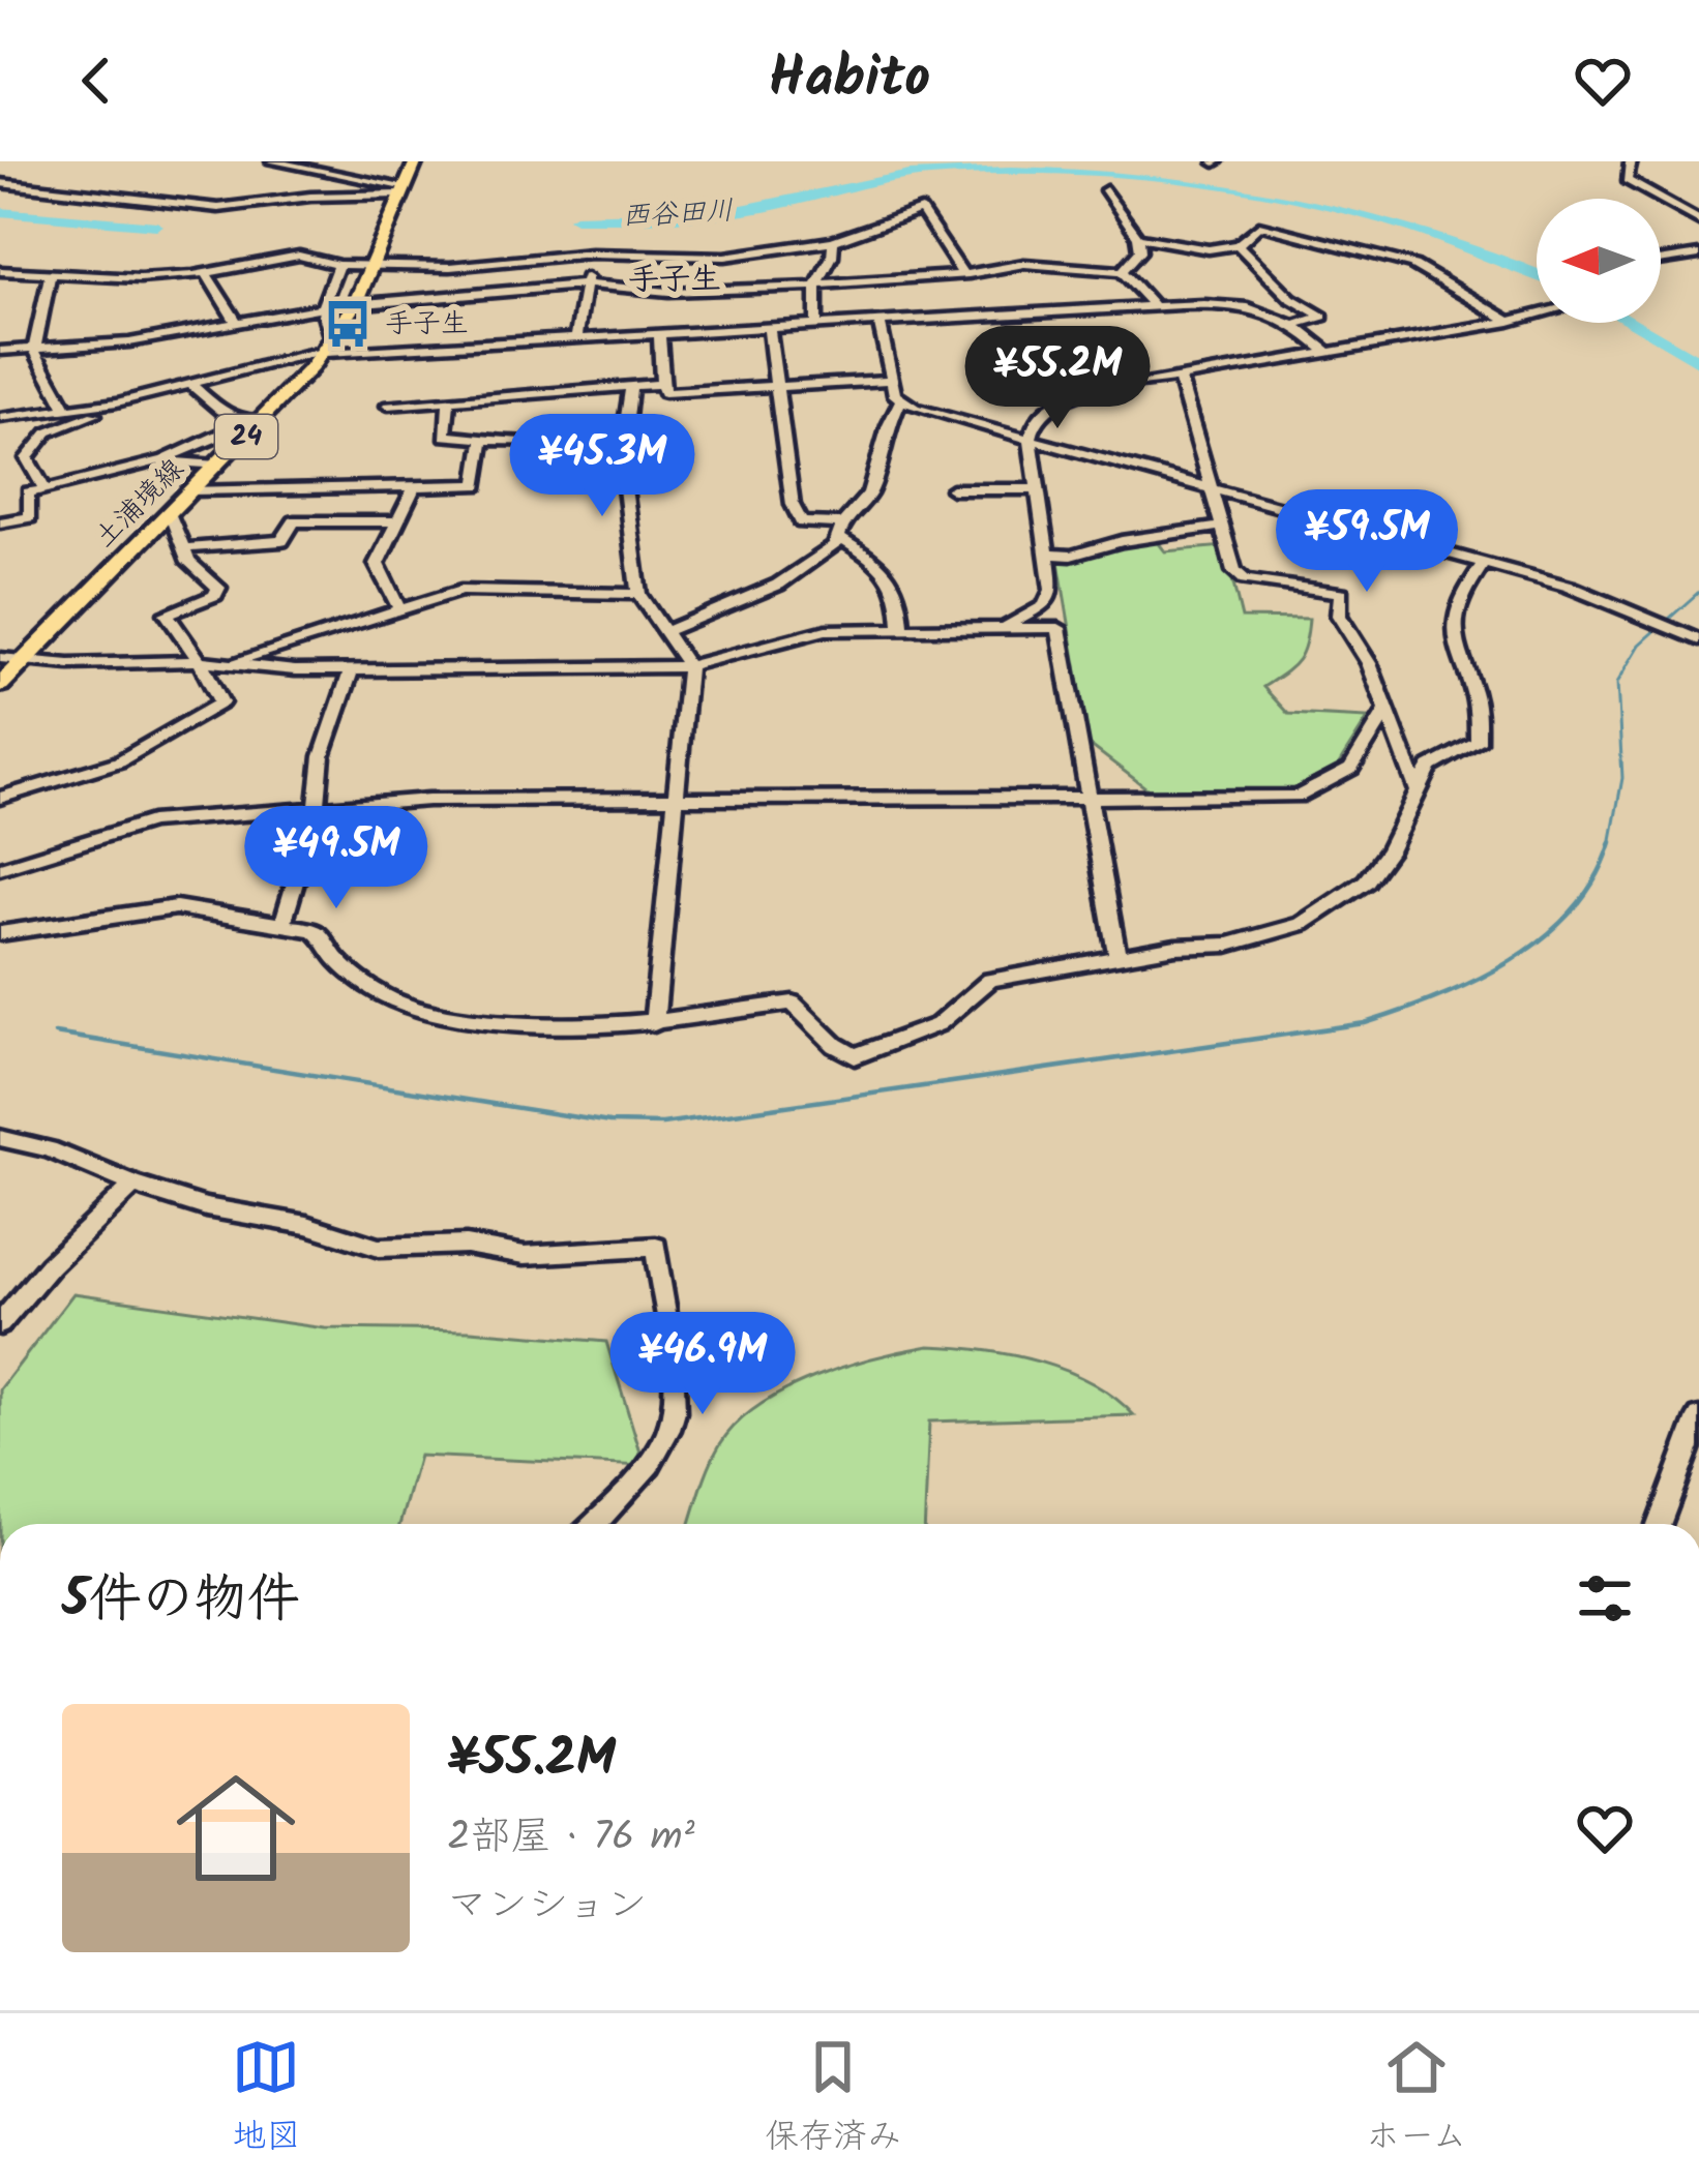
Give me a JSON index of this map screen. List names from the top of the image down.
{
  "streets": {
    "main road": ["24", "土浦境線"]
  },
  "districts": ["手子生"],
  "water": ["西谷田川"],
  "places": {
    "bus stop": ["手子生"]
  },
  "north": "left",
  "page": {
    "header": "Habito",
    "price": [
      "¥55.2M",
      "¥45.3M",
      "¥59.5M",
      "¥49.5M",
      "¥46.9M"
    ],
    "heading": "5件の物件",
    "list": [
      {
        "name": "¥55.2M",
        "note": "2部屋 · 76 m² · マンション"
      }
    ],
    "tabs": ["地図", "保存済み", "ホーム"]
  }
}
